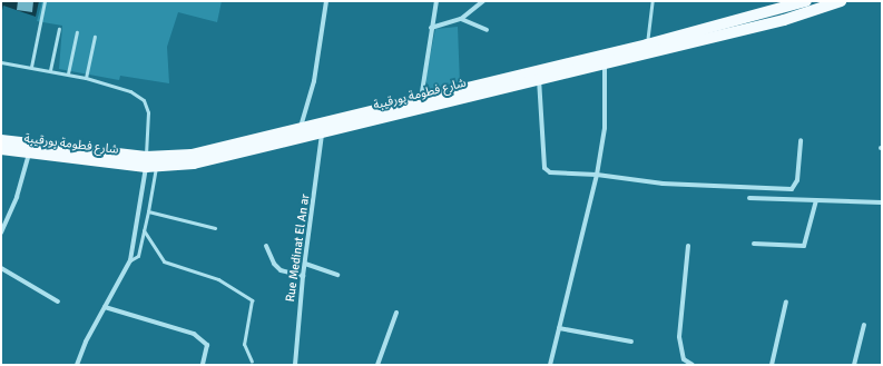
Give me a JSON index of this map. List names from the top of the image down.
{
  "streets": {
    "main road": ["شارع فطومة بورقيبة"],
    "street": ["Rue Medinat El An ar"]
  },
  "crossings": [
    ["شارع فطومة بورقيبة", "Rue Medinat El An ar"]
  ]
}
